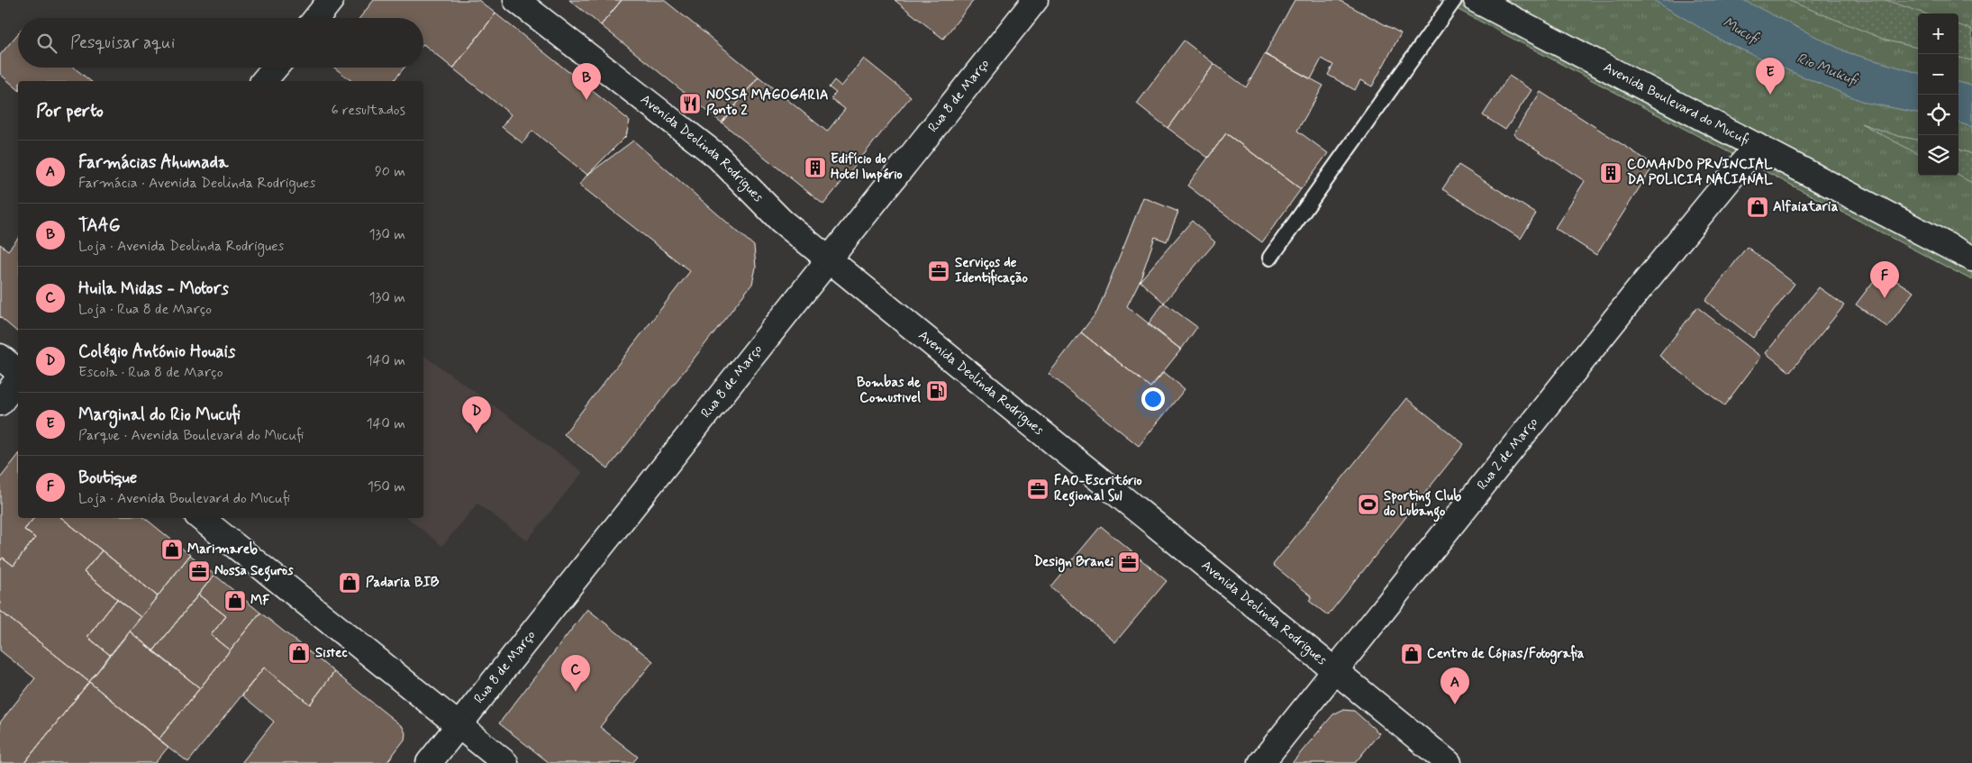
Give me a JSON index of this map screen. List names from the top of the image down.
{
  "streets": {
    "street": [
      "Rua 8 de Março",
      "Avenida Boulevard do Mucufi",
      "Avenida Deolinda Rodrigues",
      "Rua 2 de Março"
    ]
  },
  "crossings": [
    ["Rua 8 de Março", "Avenida Deolinda Rodrigues"],
    ["Avenida Boulevard do Mucufi", "Rua 2 de Março"],
    ["Avenida Deolinda Rodrigues", "Rua 2 de Março"]
  ],
  "water": ["Mucufi", "Rio Mukufi"],
  "places": {
    "restaurant": ["NOSSA MAGOGARIA Ponto 2"],
    "building": ["Edifício do Hotel Império", "COMANDO PRVINCIAL DA POLICIA NACIANAL"],
    "shop": [
      "Alfaiataria",
      "Marimareb",
      "Padaria BIB",
      "MF",
      "Sistec",
      "Centro de Cópias/Fotografia"
    ],
    "office": [
      "Serviços de Identificação",
      "FAO-Escritório Regional Sul",
      "Design Branei",
      "Nossa Seguros"
    ],
    "fuel station": ["Bombas de Comustivel"],
    "sports": ["Sporting Club do Lubango"]
  },
  "page": {
    "map_buttons": ["+", "−"],
    "search": "Pesquisar aqui",
    "pins": [
      "E",
      "B",
      "F",
      "D",
      "C",
      "A"
    ],
    "heading": ["Por perto", "6 resultados"],
    "list": [
      {
        "mark": "A",
        "name": "Farmácias Ahumada",
        "note": "Farmácia · Avenida Deolinda Rodrigues",
        "value": "90 m"
      },
      {
        "mark": "B",
        "name": "TAAG",
        "note": "Loja · Avenida Deolinda Rodrigues",
        "value": "130 m"
      },
      {
        "mark": "C",
        "name": "Huila Midas - Motors",
        "note": "Loja · Rua 8 de Março",
        "value": "130 m"
      },
      {
        "mark": "D",
        "name": "Colégio António Houais",
        "note": "Escola · Rua 8 de Março",
        "value": "140 m"
      },
      {
        "mark": "E",
        "name": "Marginal do Rio Mucufi",
        "note": "Parque · Avenida Boulevard do Mucufi",
        "value": "140 m"
      },
      {
        "mark": "F",
        "name": "Boutique",
        "note": "Loja · Avenida Boulevard do Mucufi",
        "value": "150 m"
      }
    ]
  }
}
